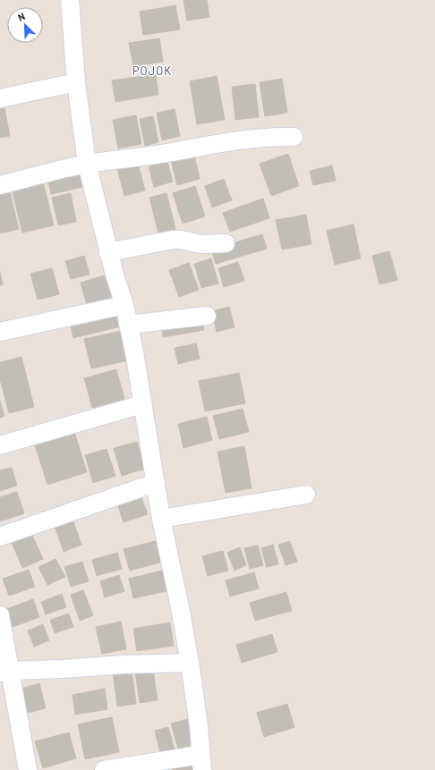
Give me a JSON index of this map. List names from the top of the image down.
{
  "districts": ["POJOK"],
  "north": "top left"
}
